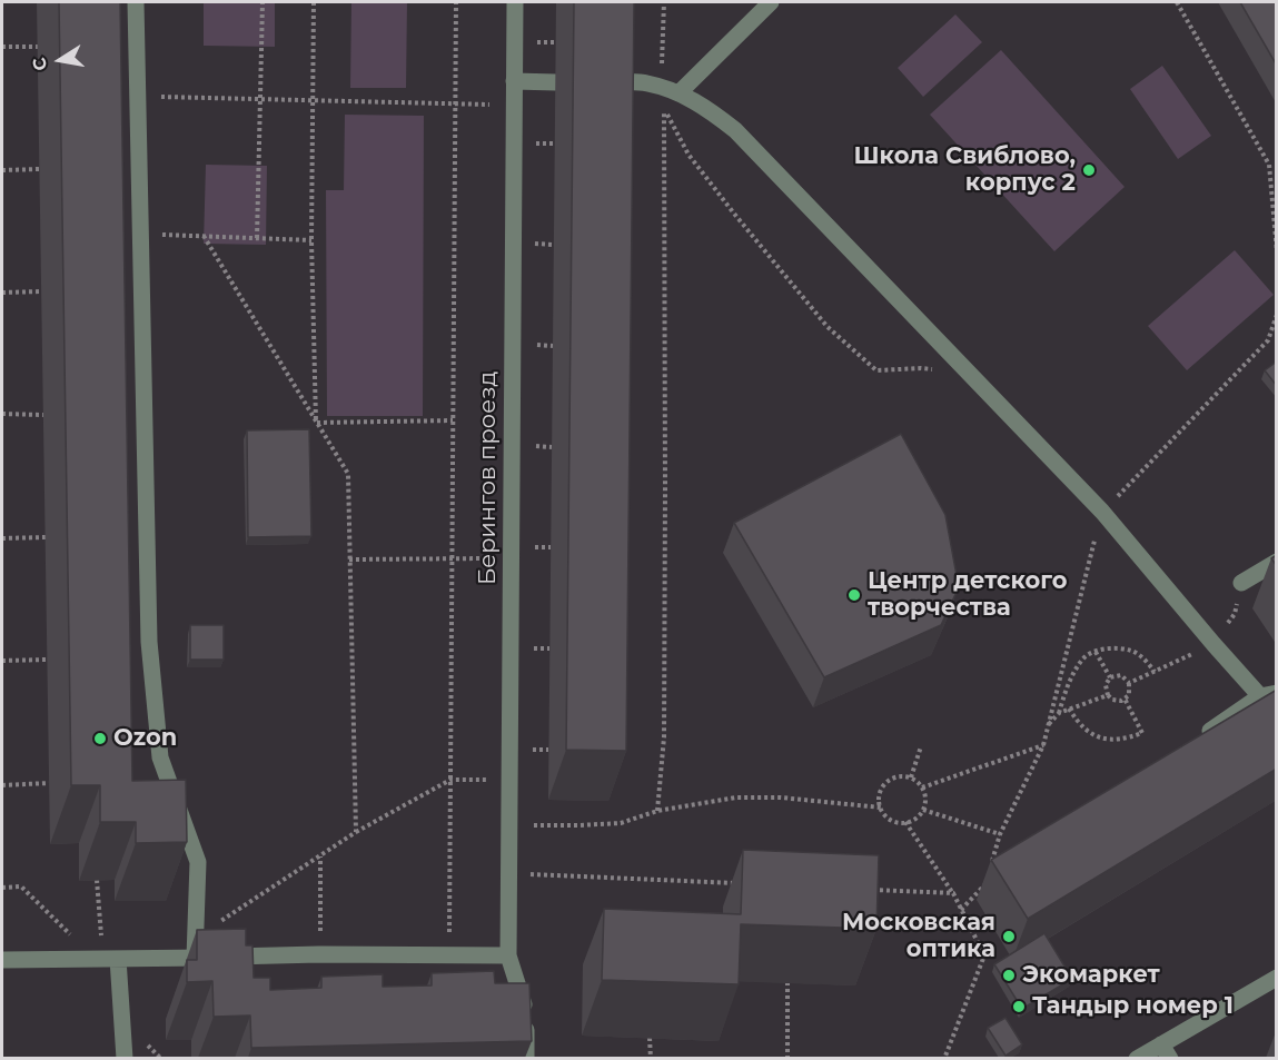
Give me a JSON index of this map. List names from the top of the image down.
{
  "streets": {
    "street": ["Берингов проезд"]
  },
  "places": [
    "Школа Свиблово, корпус 2",
    "Центр детского творчества",
    "Ozon",
    "Московская оптика",
    "Экомаркет",
    "Тандыр номер 1"
  ],
  "north": "left"
}
